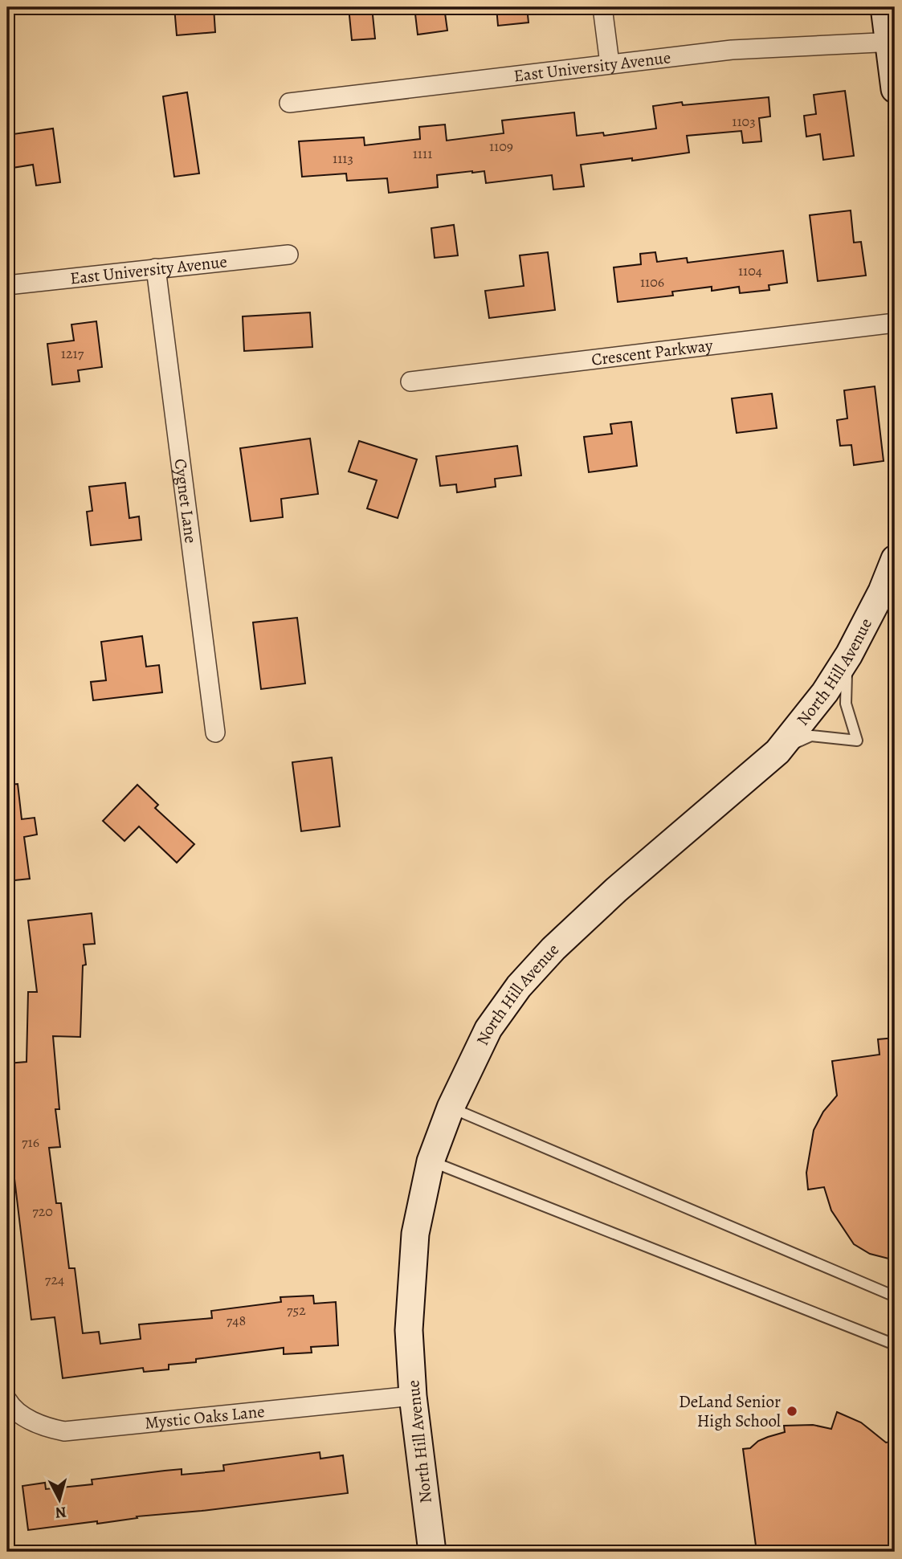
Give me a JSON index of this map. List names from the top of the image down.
{
  "streets": {
    "street": [
      "East University Avenue",
      "Crescent Parkway",
      "Cygnet Lane",
      "North Hill Avenue",
      "Mystic Oaks Lane"
    ]
  },
  "crossings": [
    ["East University Avenue", "Cygnet Lane"],
    ["North Hill Avenue", "Mystic Oaks Lane"]
  ],
  "places": ["DeLand Senior High School"],
  "house_numbers": [
    "1103",
    "1109",
    "1111",
    "1113",
    "1104",
    "1106",
    "1217",
    "716",
    "720",
    "724",
    "752",
    "748"
  ],
  "north": "bottom"
}
